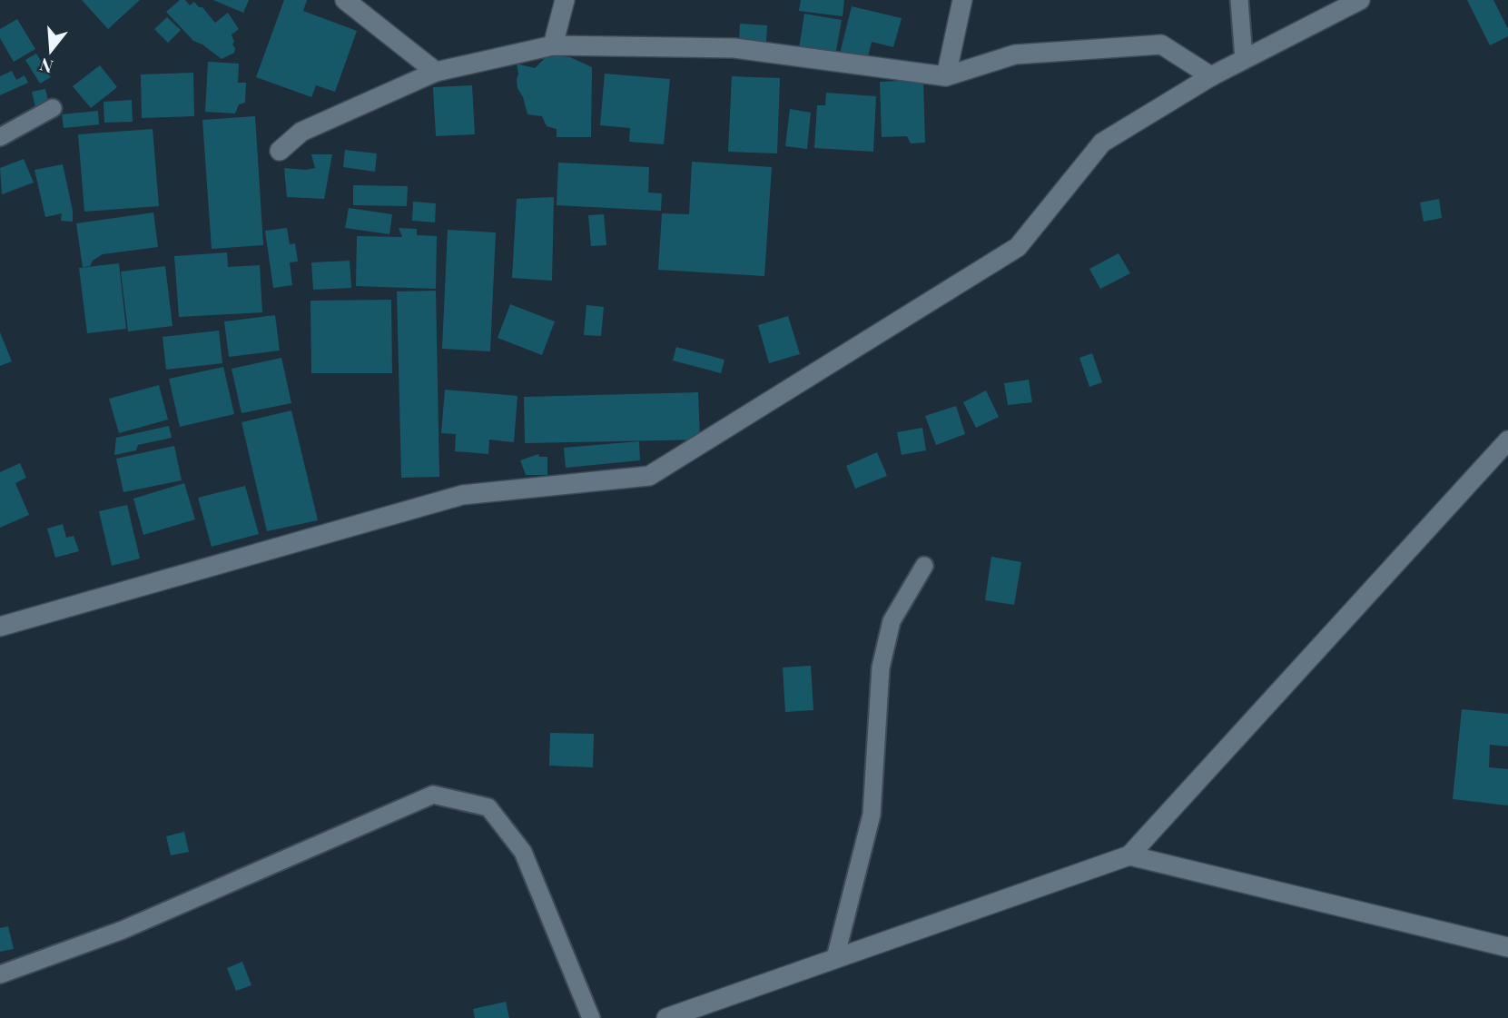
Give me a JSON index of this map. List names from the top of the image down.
{
  "north": "bottom"
}
